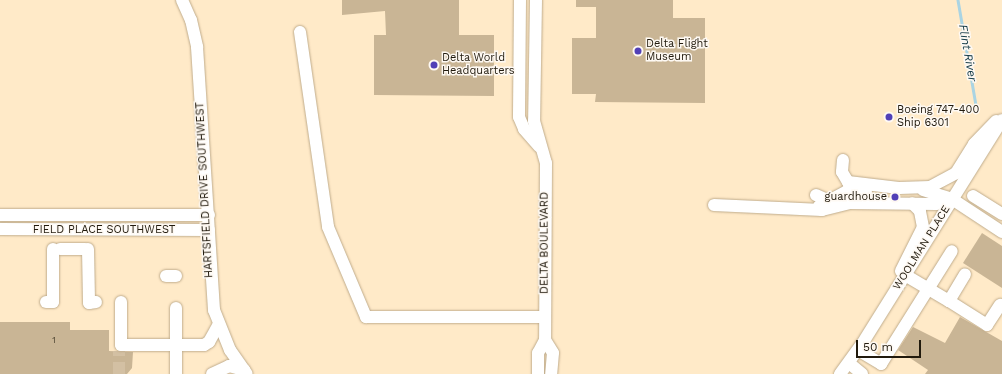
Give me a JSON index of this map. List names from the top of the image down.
{
  "streets": {
    "street": [
      "HARTSFIELD DRIVE SOUTHWEST",
      "FIELD PLACE SOUTHWEST",
      "DELTA BOULEVARD",
      "WOOLMAN PLACE"
    ]
  },
  "crossings": [
    ["HARTSFIELD DRIVE SOUTHWEST", "FIELD PLACE SOUTHWEST"]
  ],
  "water": ["Flint River"],
  "places": [
    "Delta Flight Museum",
    "Delta World Headquarters",
    "Boeing 747-400 Ship 6301",
    "guardhouse"
  ],
  "house_numbers": ["1"],
  "scale_bar": "50 m"
}
